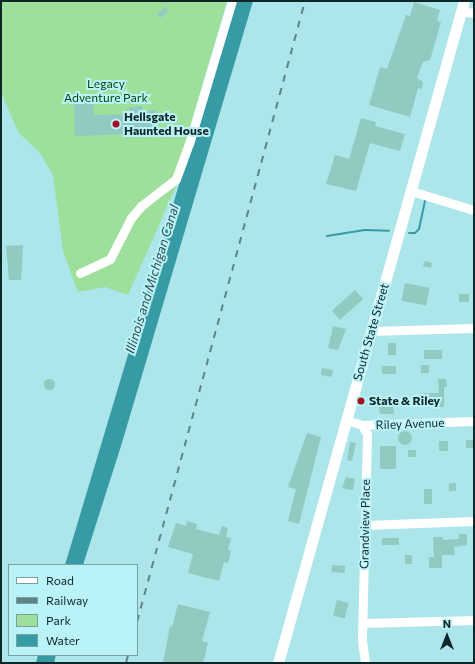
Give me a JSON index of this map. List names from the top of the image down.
{
  "streets": {
    "main road": ["South State Street"],
    "street": ["Riley Avenue", "Grandview Place"]
  },
  "crossings": [
    ["South State Street", "Riley Avenue"],
    ["Riley Avenue", "Grandview Place"]
  ],
  "water": ["Illinois and Michigan Canal"],
  "parks": ["Legacy Adventure Park"],
  "places": ["Hellsgate Haunted House", "State & Riley"],
  "legend": [
    "Road",
    "Railway",
    "Park",
    "Water"
  ],
  "north": "top"
}
